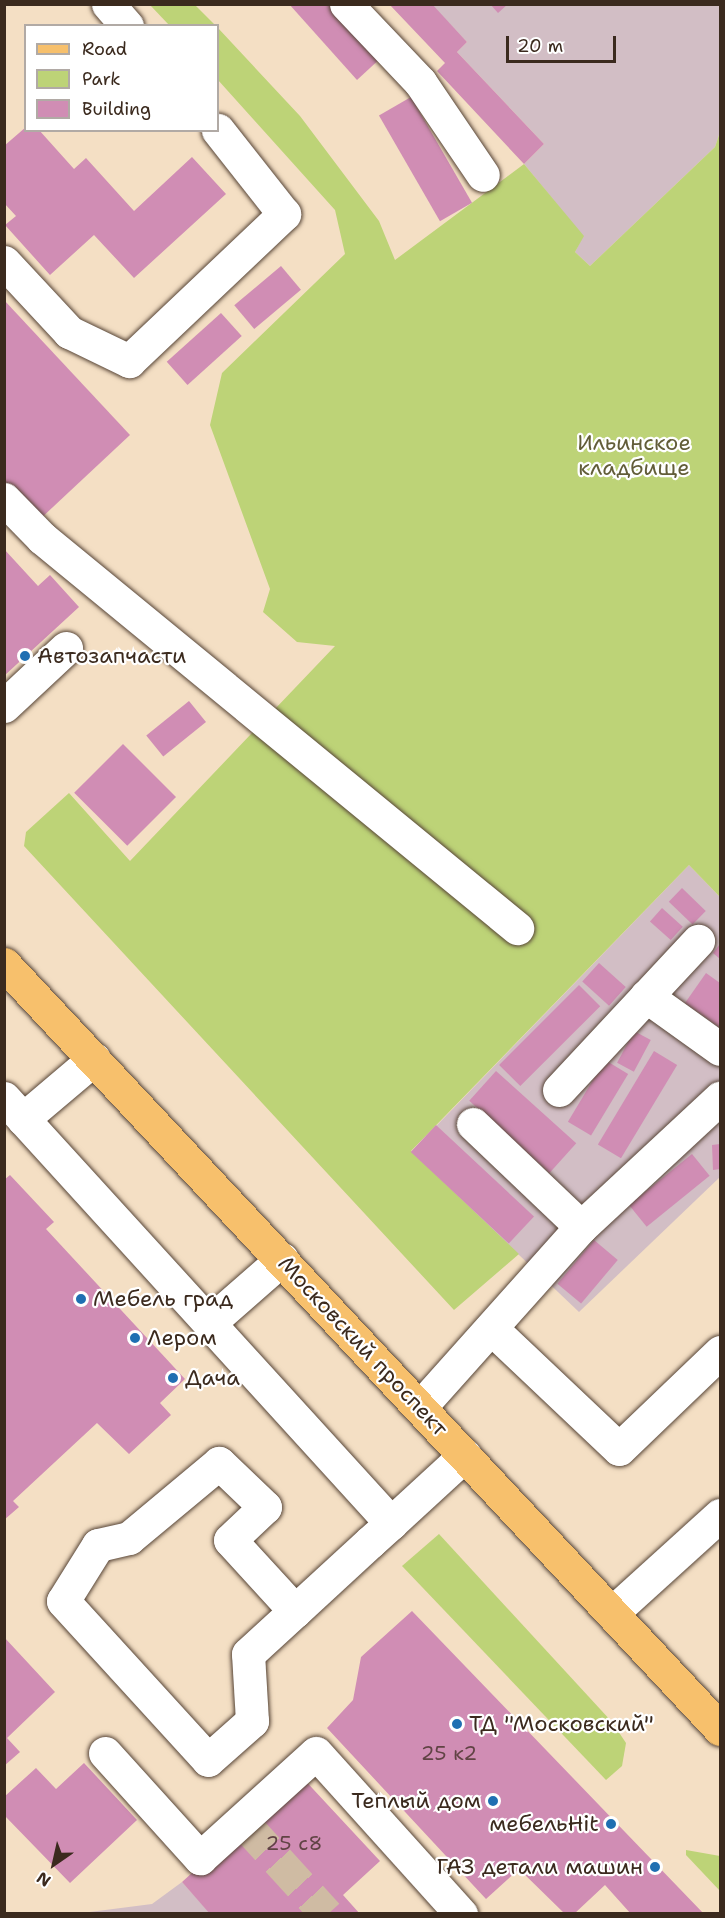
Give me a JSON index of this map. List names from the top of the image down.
{
  "streets": {
    "main road": ["Московский проспект"]
  },
  "parks": ["Ильинское кладбище"],
  "places": [
    "Автозапчасти",
    "Мебель град",
    "Лером",
    "Дача",
    "ТД \"Московский\"",
    "Теплый дом",
    "мебельHit",
    "ГАЗ детали машин"
  ],
  "house_numbers": ["25 к2", "25 с8"],
  "legend": ["Road", "Park", "Building"],
  "scale_bar": "20 m",
  "north": "bottom left"
}
